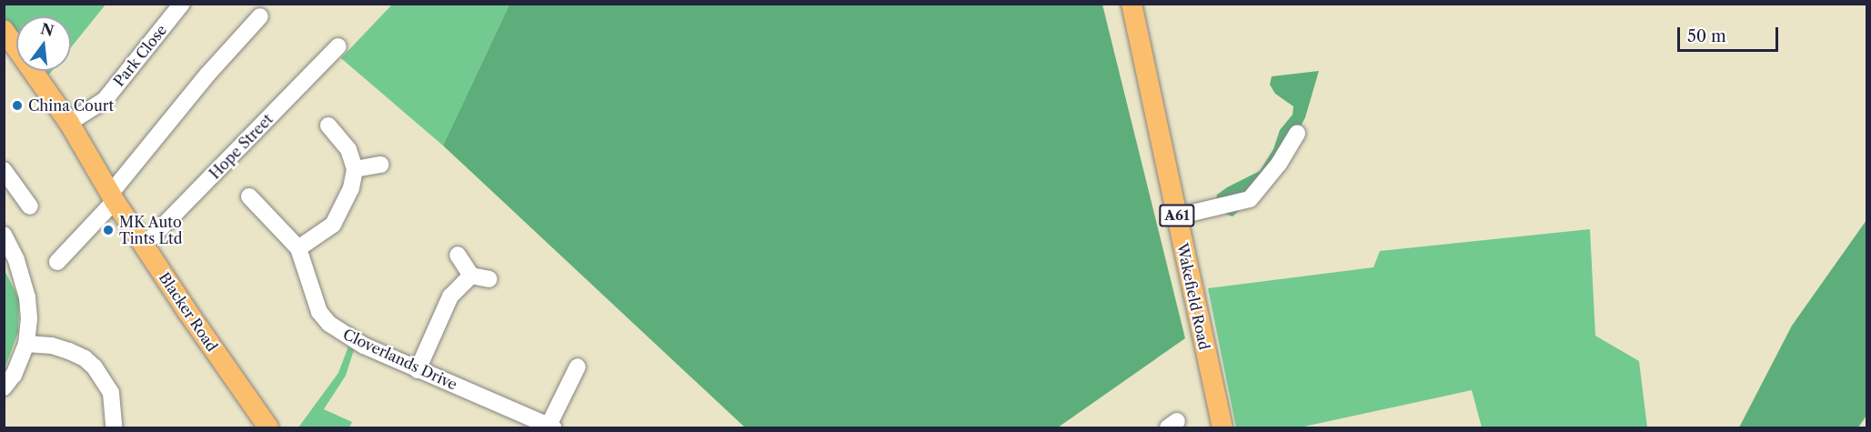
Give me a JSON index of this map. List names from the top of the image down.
{
  "streets": {
    "main road": ["A61", "Wakefield Road", "Blacker Road"],
    "street": ["Park Close", "Hope Street", "Cloverlands Drive"]
  },
  "crossings": [
    ["Park Close", "Blacker Road"],
    ["Hope Street", "Blacker Road"]
  ],
  "places": ["China Court", "MK Auto Tints Ltd"],
  "scale_bar": "50 m",
  "north": "top"
}
